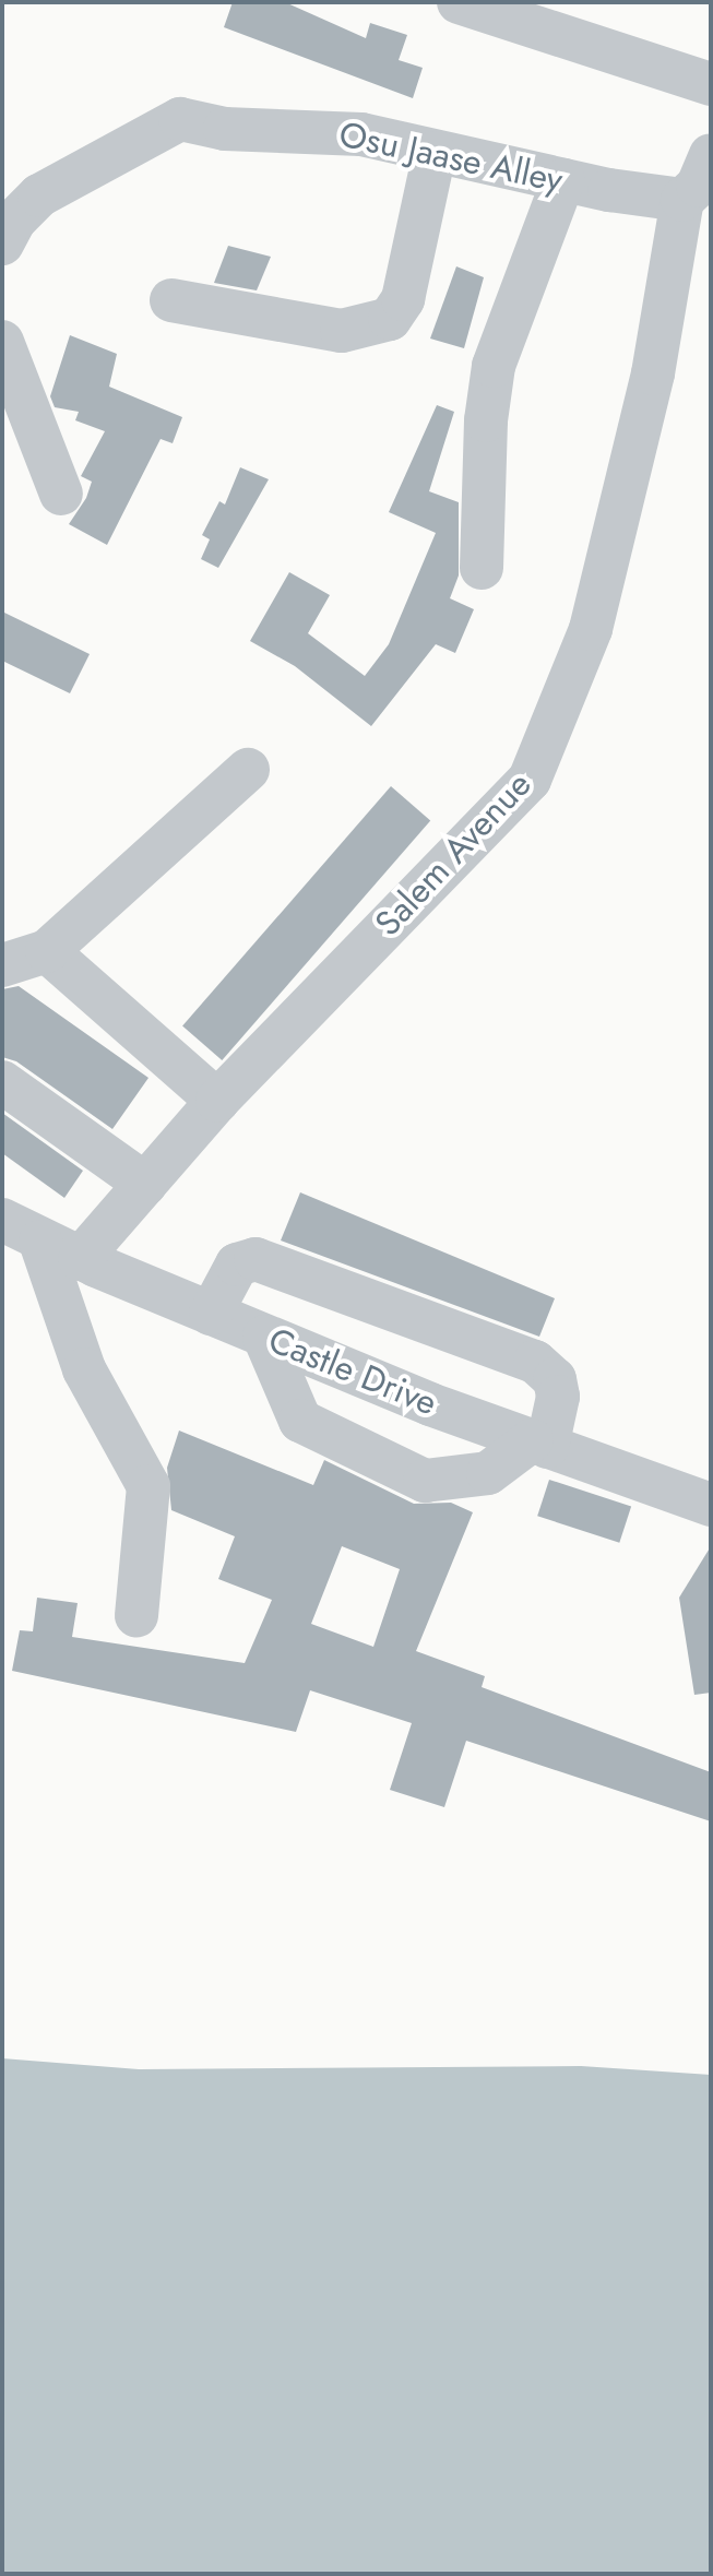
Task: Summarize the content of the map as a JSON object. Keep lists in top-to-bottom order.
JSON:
{
  "streets": {
    "street": ["Osu Jaase Alley", "Salem Avenue", "Castle Drive"]
  },
  "crossings": [
    ["Osu Jaase Alley", "Salem Avenue"],
    ["Salem Avenue", "Castle Drive"]
  ]
}
